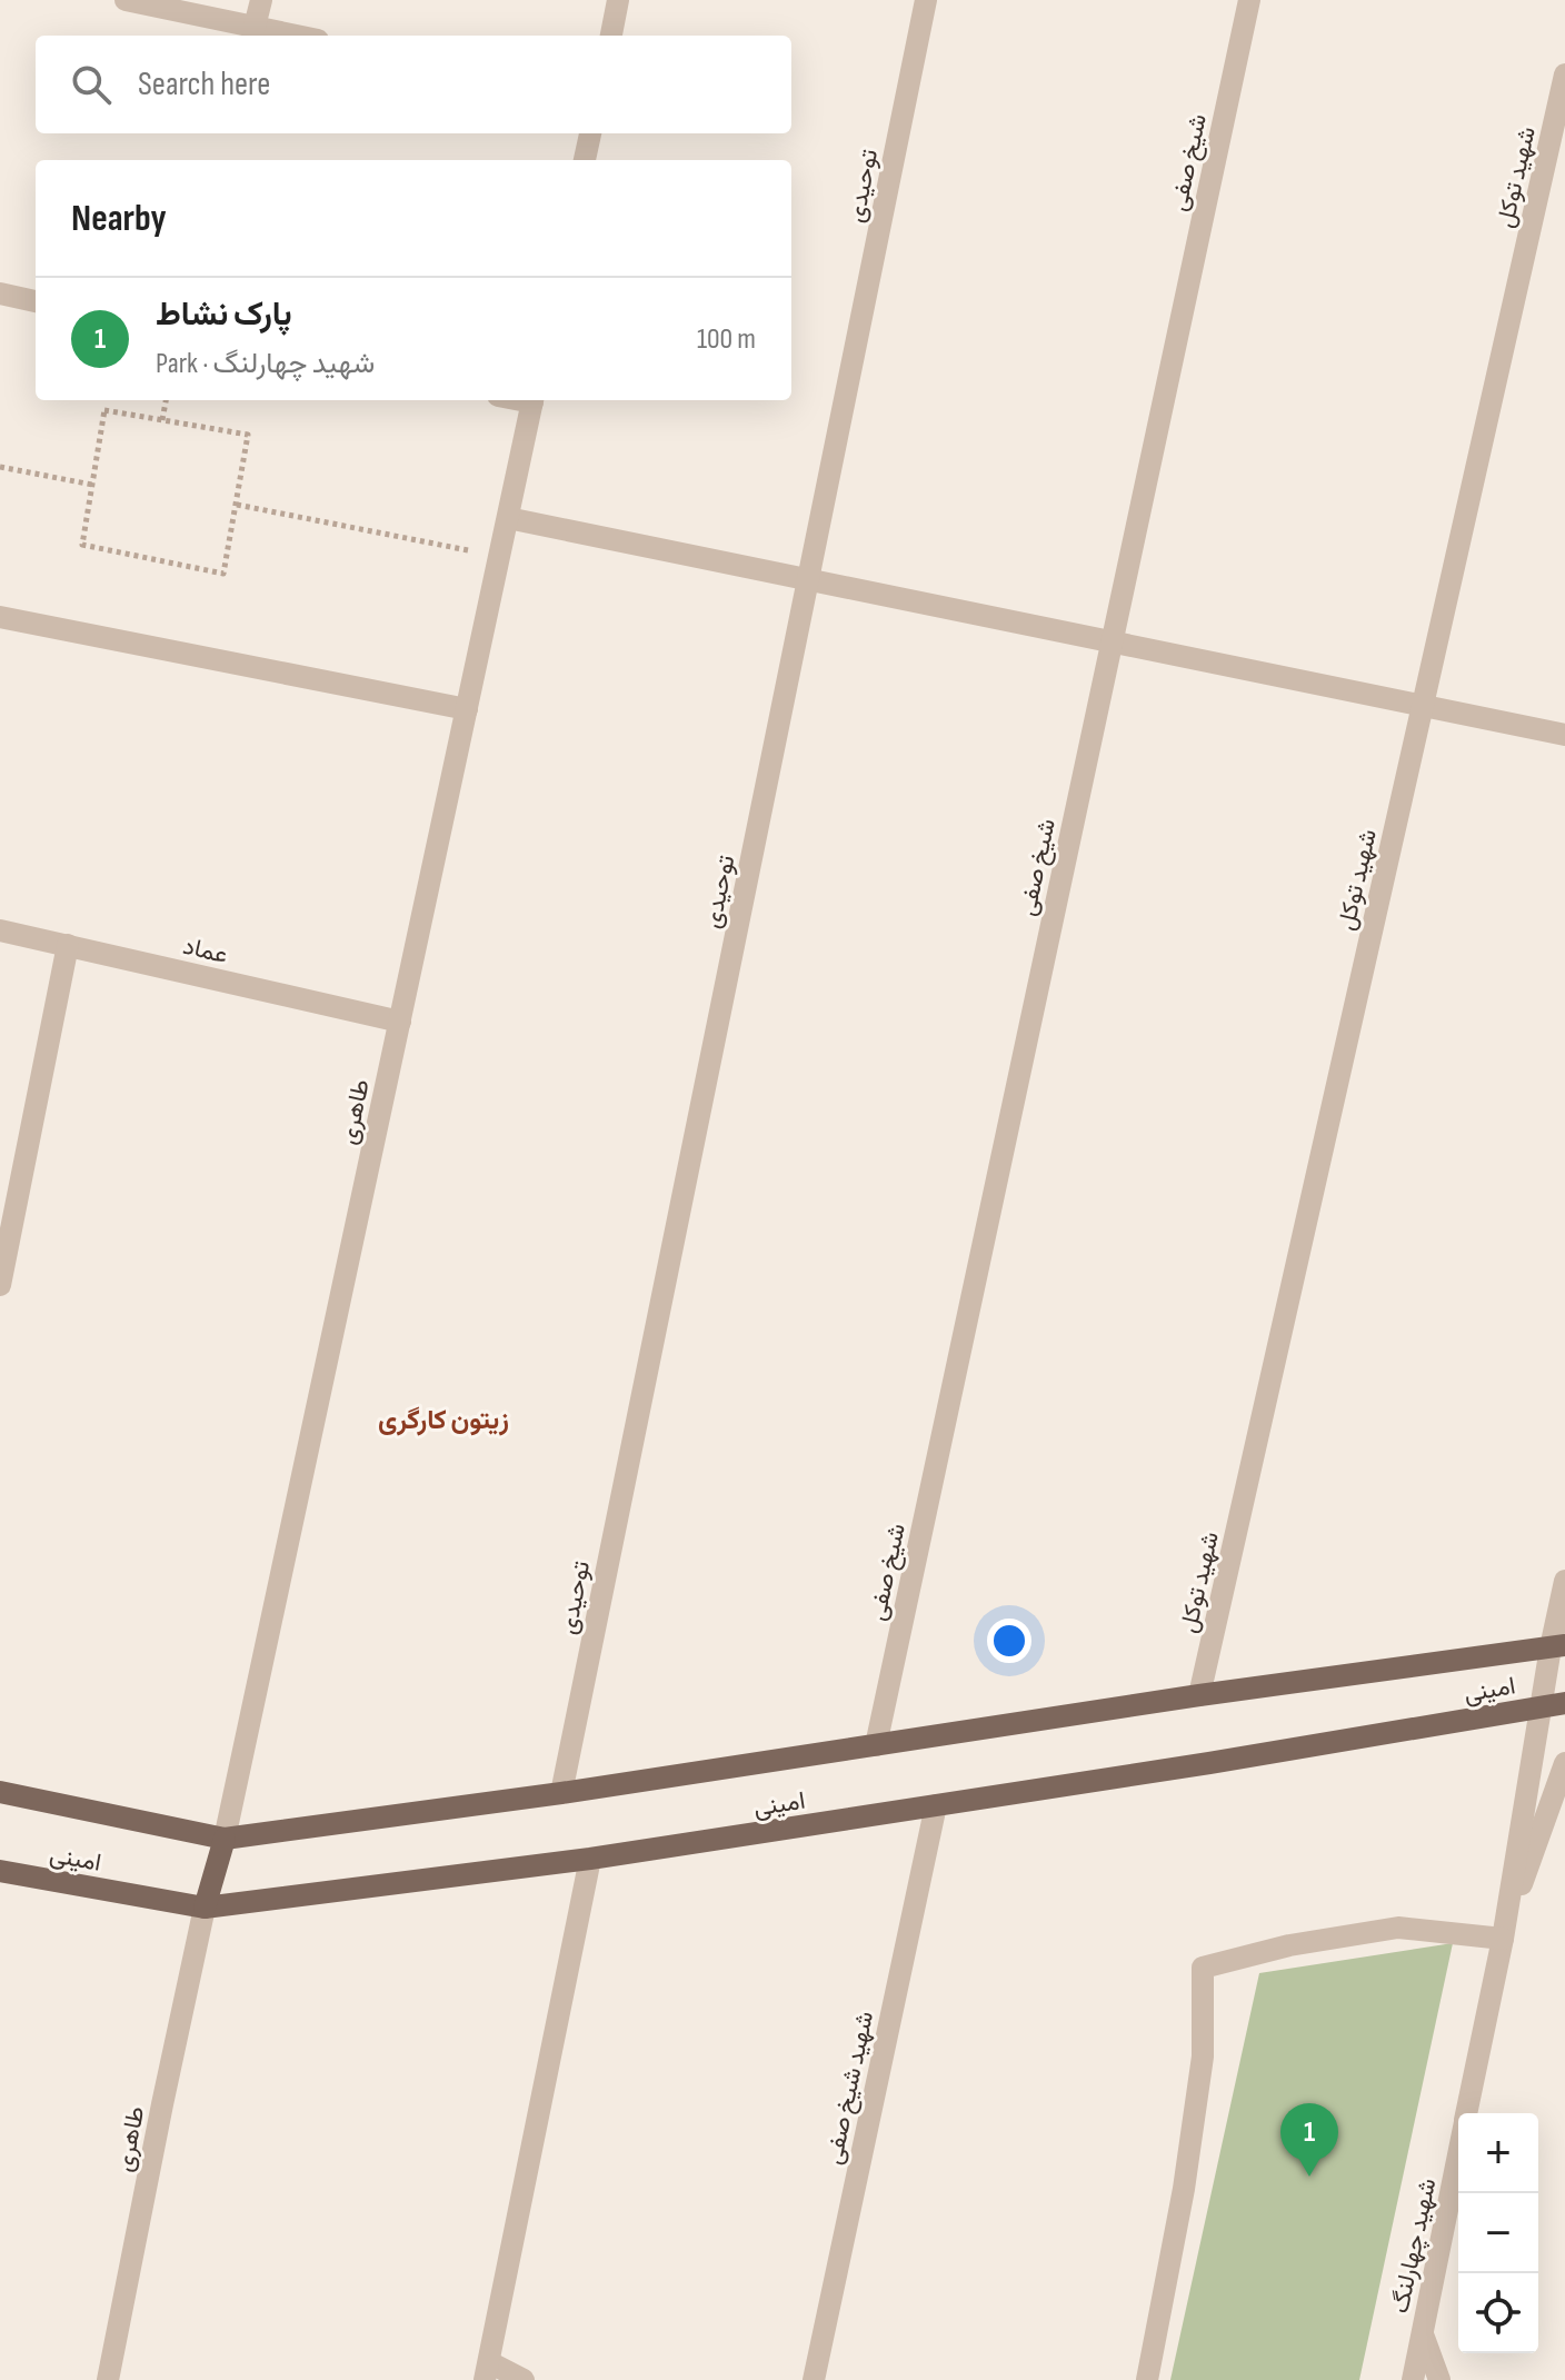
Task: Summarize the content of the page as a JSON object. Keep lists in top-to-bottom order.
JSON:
{
  "streets": {
    "main road": ["امینی"],
    "street": [
      "شیخ صفی",
      "شهید توکل",
      "توحیدی",
      "عماد",
      "طاهری",
      "شهید شیخ صفی",
      "شهید چهارلنگ"
    ]
  },
  "crossings": [
    ["شیخ صفی", "امینی"],
    ["شهید توکل", "امینی"],
    ["توحیدی", "امینی"],
    ["عماد", "طاهری"],
    ["طاهری", "امینی"],
    ["امینی", "شهید شیخ صفی"]
  ],
  "districts": ["زیتون کارگری"],
  "page": {
    "search": "Search here",
    "heading": "Nearby",
    "list": [
      {
        "mark": "1",
        "name": "پارک نشاط",
        "note": "Park · شهید چهارلنگ",
        "value": "100 m"
      }
    ],
    "pins": "1",
    "map_buttons": ["+", "−"]
  }
}
